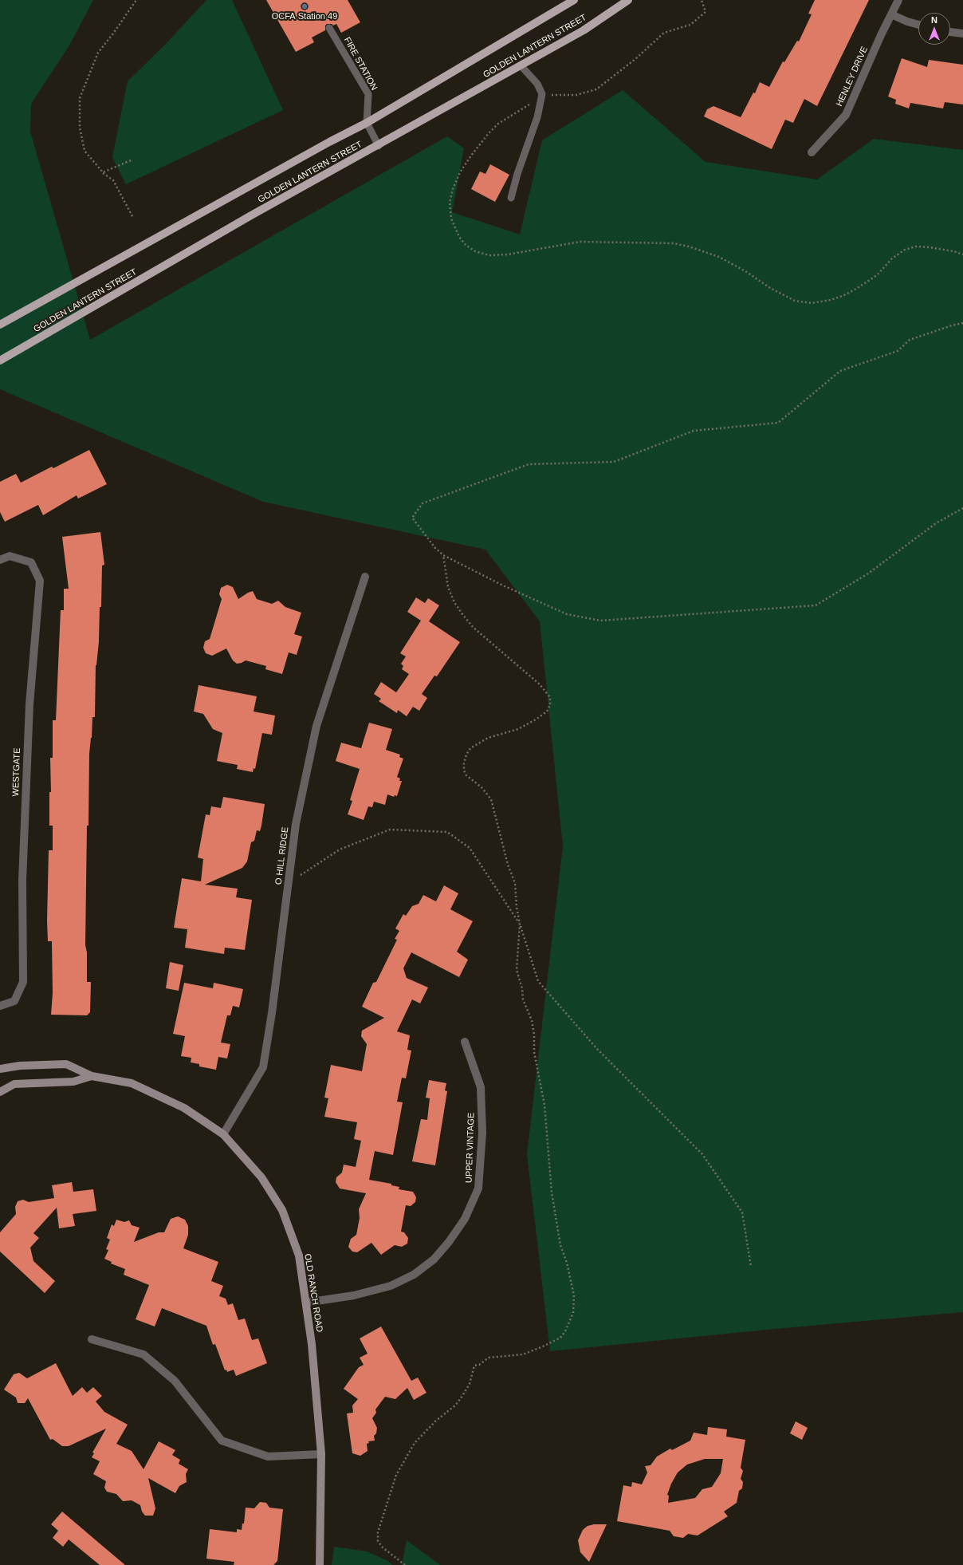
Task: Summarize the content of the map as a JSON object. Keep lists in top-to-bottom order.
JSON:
{
  "streets": {
    "main road": ["GOLDEN LANTERN STREET"],
    "street": [
      "HENLEY DRIVE",
      "WESTGATE",
      "O HILL RIDGE",
      "UPPER VINTAGE",
      "OLD RANCH ROAD"
    ],
    "lane": ["FIRE STATION"]
  },
  "crossings": [
    ["GOLDEN LANTERN STREET", "FIRE STATION"],
    ["O HILL RIDGE", "OLD RANCH ROAD"],
    ["UPPER VINTAGE", "OLD RANCH ROAD"]
  ],
  "places": ["OCFA Station 49"],
  "north": "top"
}
